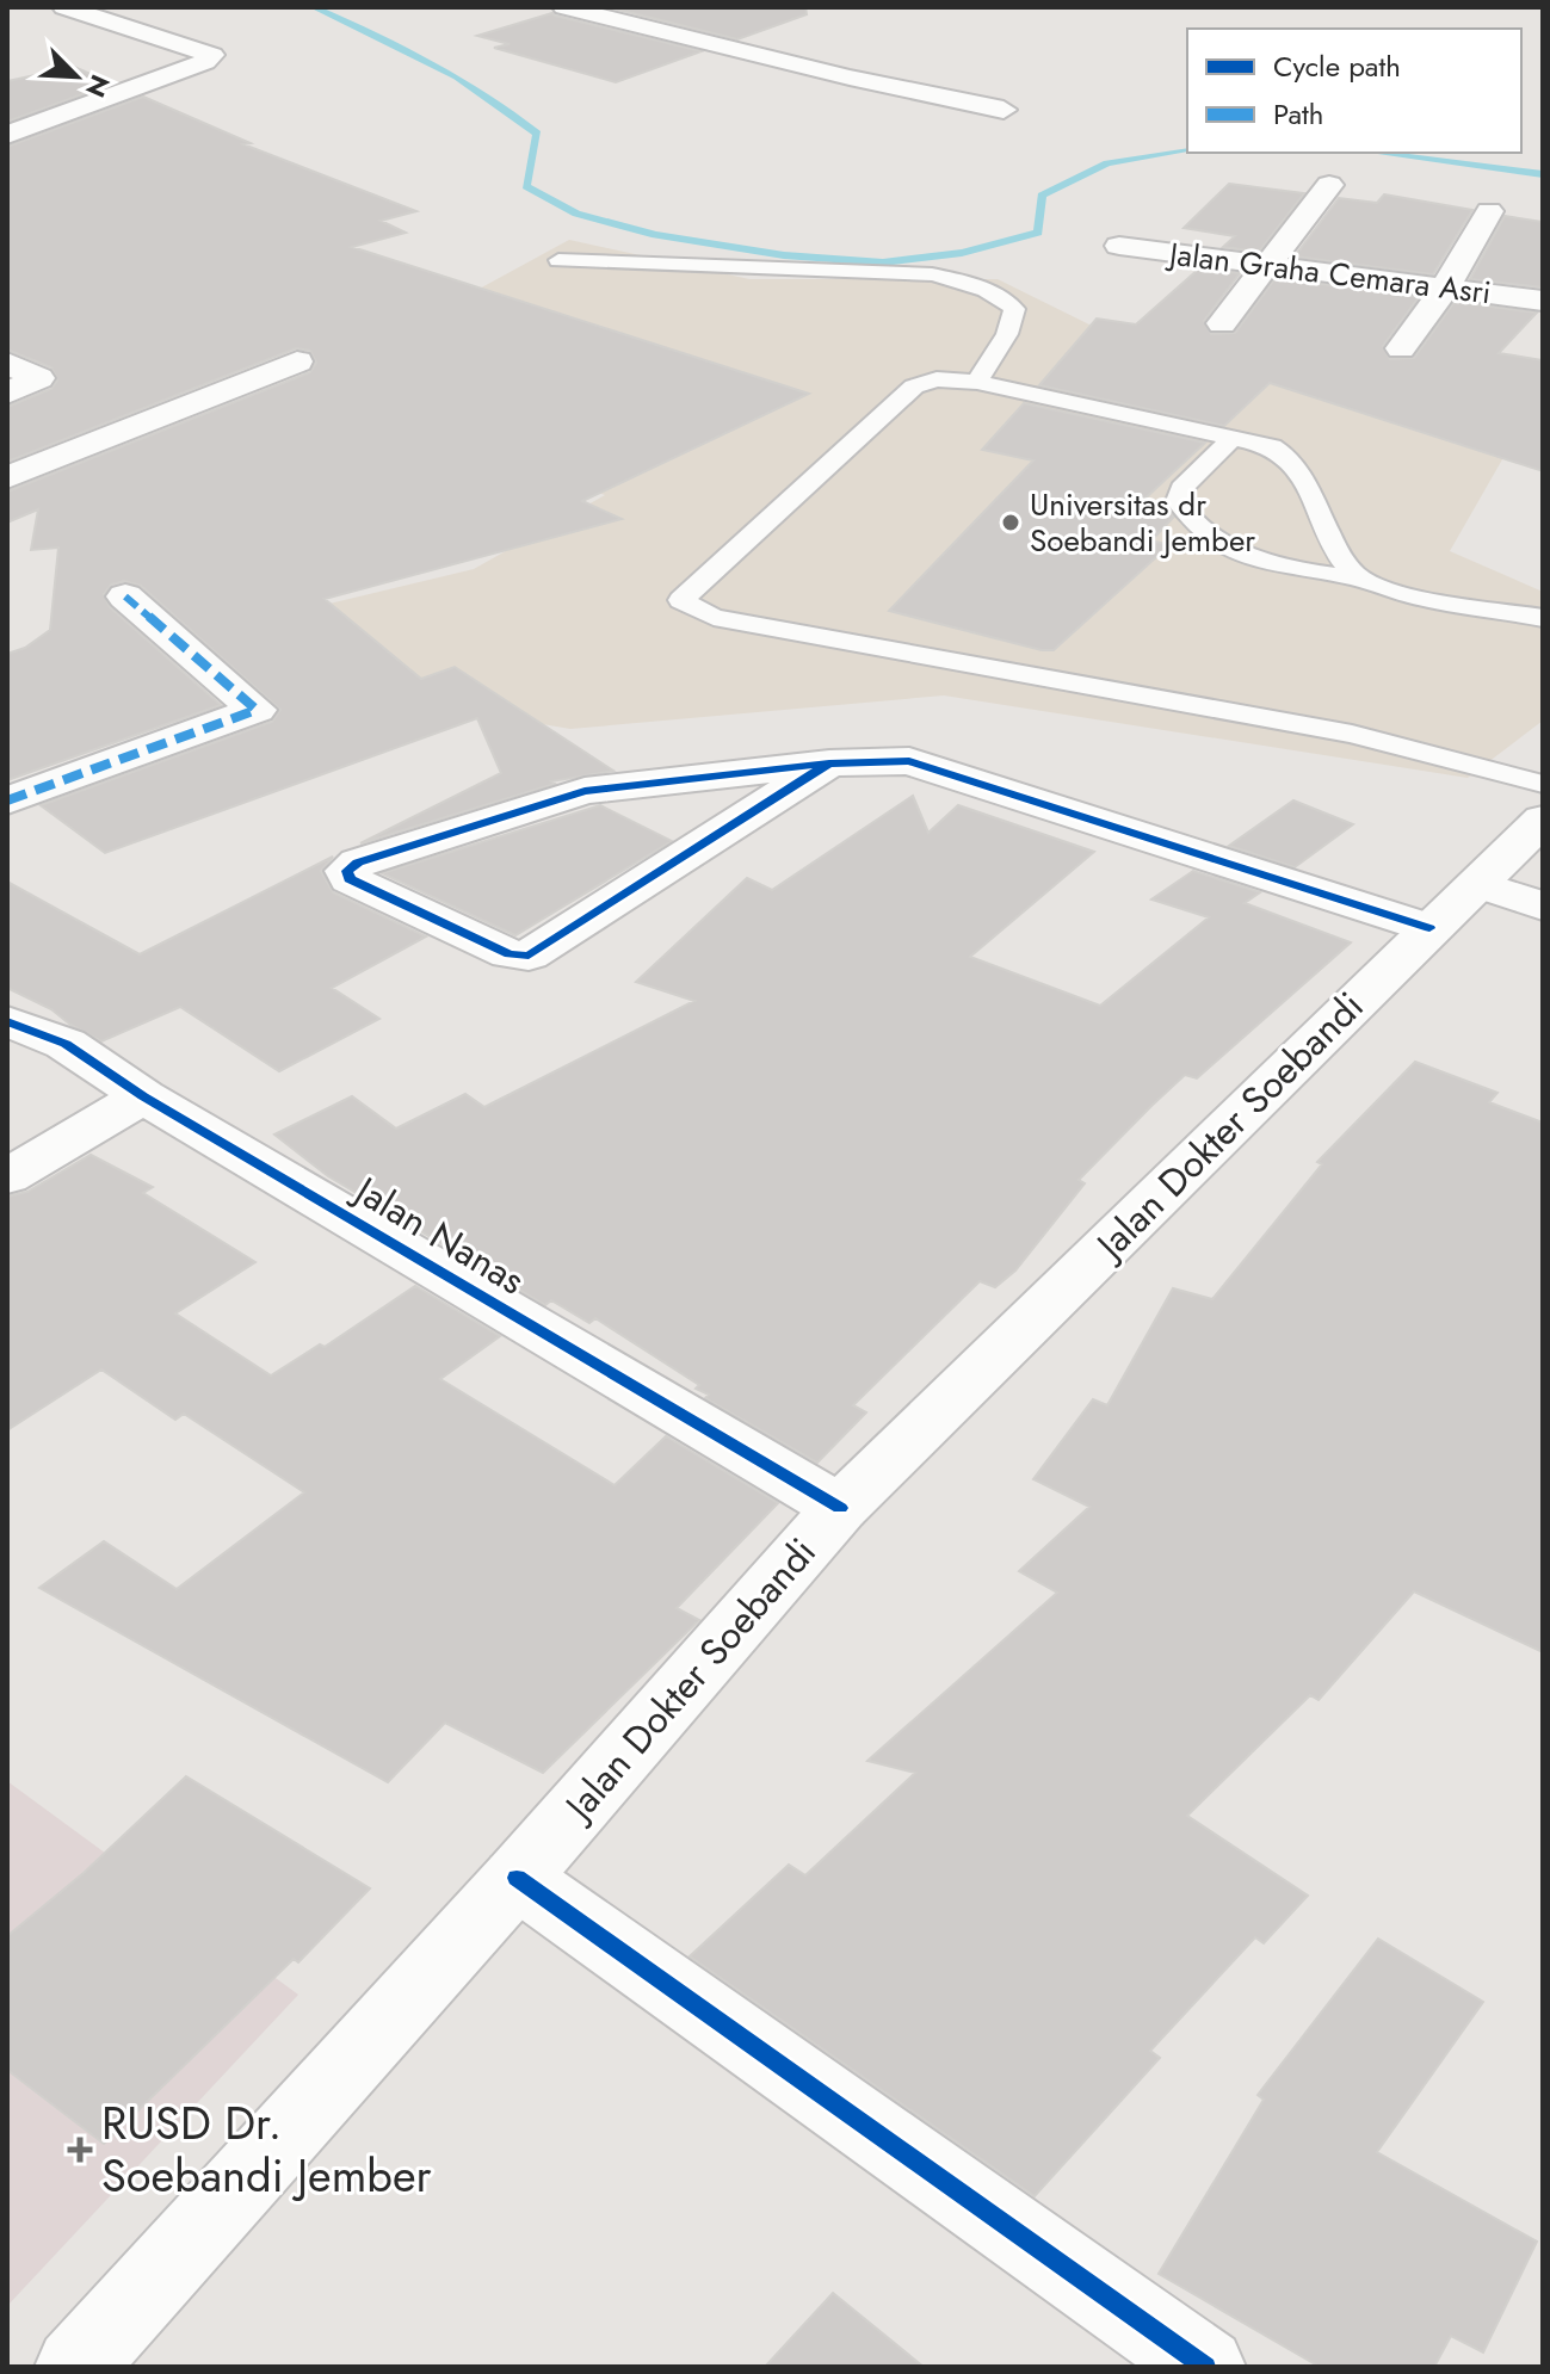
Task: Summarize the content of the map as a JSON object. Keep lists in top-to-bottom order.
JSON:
{
  "streets": {
    "street": ["Jalan Graha Cemara Asri", "Jalan Dokter Soebandi", "Jalan Nanas"]
  },
  "crossings": [
    ["Jalan Dokter Soebandi", "Jalan Nanas"]
  ],
  "places": {
    "other": ["Universitas dr Soebandi Jember"],
    "health": ["RUSD Dr. Soebandi Jember"]
  },
  "legend": ["Cycle path", "Path"],
  "north": "bottom right"
}
